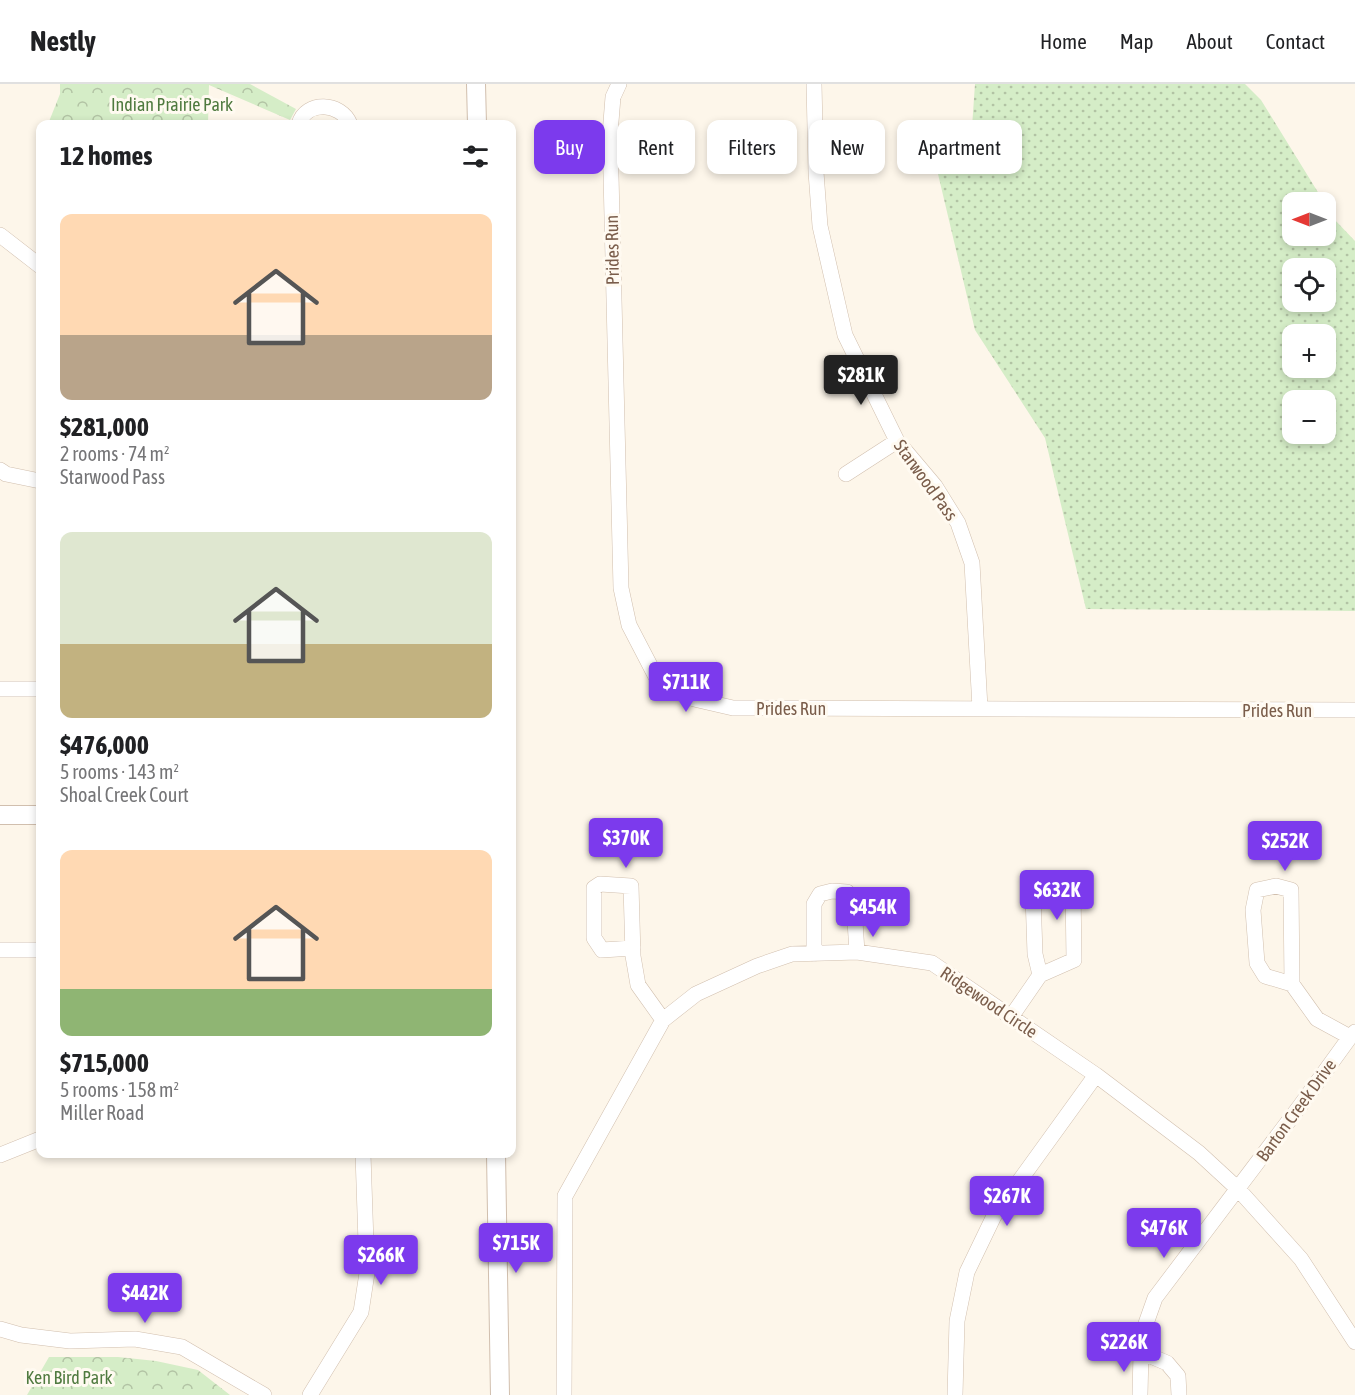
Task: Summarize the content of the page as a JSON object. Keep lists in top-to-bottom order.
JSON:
{
  "streets": {
    "street": [
      "Prides Run",
      "Starwood Pass",
      "Ridgewood Circle",
      "Barton Creek Drive"
    ]
  },
  "crossings": [
    ["Prides Run", "Starwood Pass"],
    ["Ridgewood Circle", "Barton Creek Drive"]
  ],
  "parks": ["Indian Prairie Park", "Ken Bird Park"],
  "north": "left",
  "page": {
    "header": "Nestly",
    "nav": [
      "Home",
      "Map",
      "About",
      "Contact"
    ],
    "chip": [
      "Buy",
      "Rent",
      "Filters",
      "New",
      "Apartment"
    ],
    "heading": "12 homes",
    "map_buttons": ["+", "−"],
    "list": [
      {
        "name": "$281,000",
        "note": "2 rooms · 74 m² · Starwood Pass"
      },
      {
        "name": "$476,000",
        "note": "5 rooms · 143 m² · Shoal Creek Court"
      },
      {
        "name": "$715,000",
        "note": "5 rooms · 158 m² · Miller Road"
      }
    ],
    "price": [
      "$281K",
      "$711K",
      "$370K",
      "$252K",
      "$632K",
      "$454K",
      "$267K",
      "$476K",
      "$715K",
      "$266K",
      "$442K",
      "$226K"
    ]
  }
}
